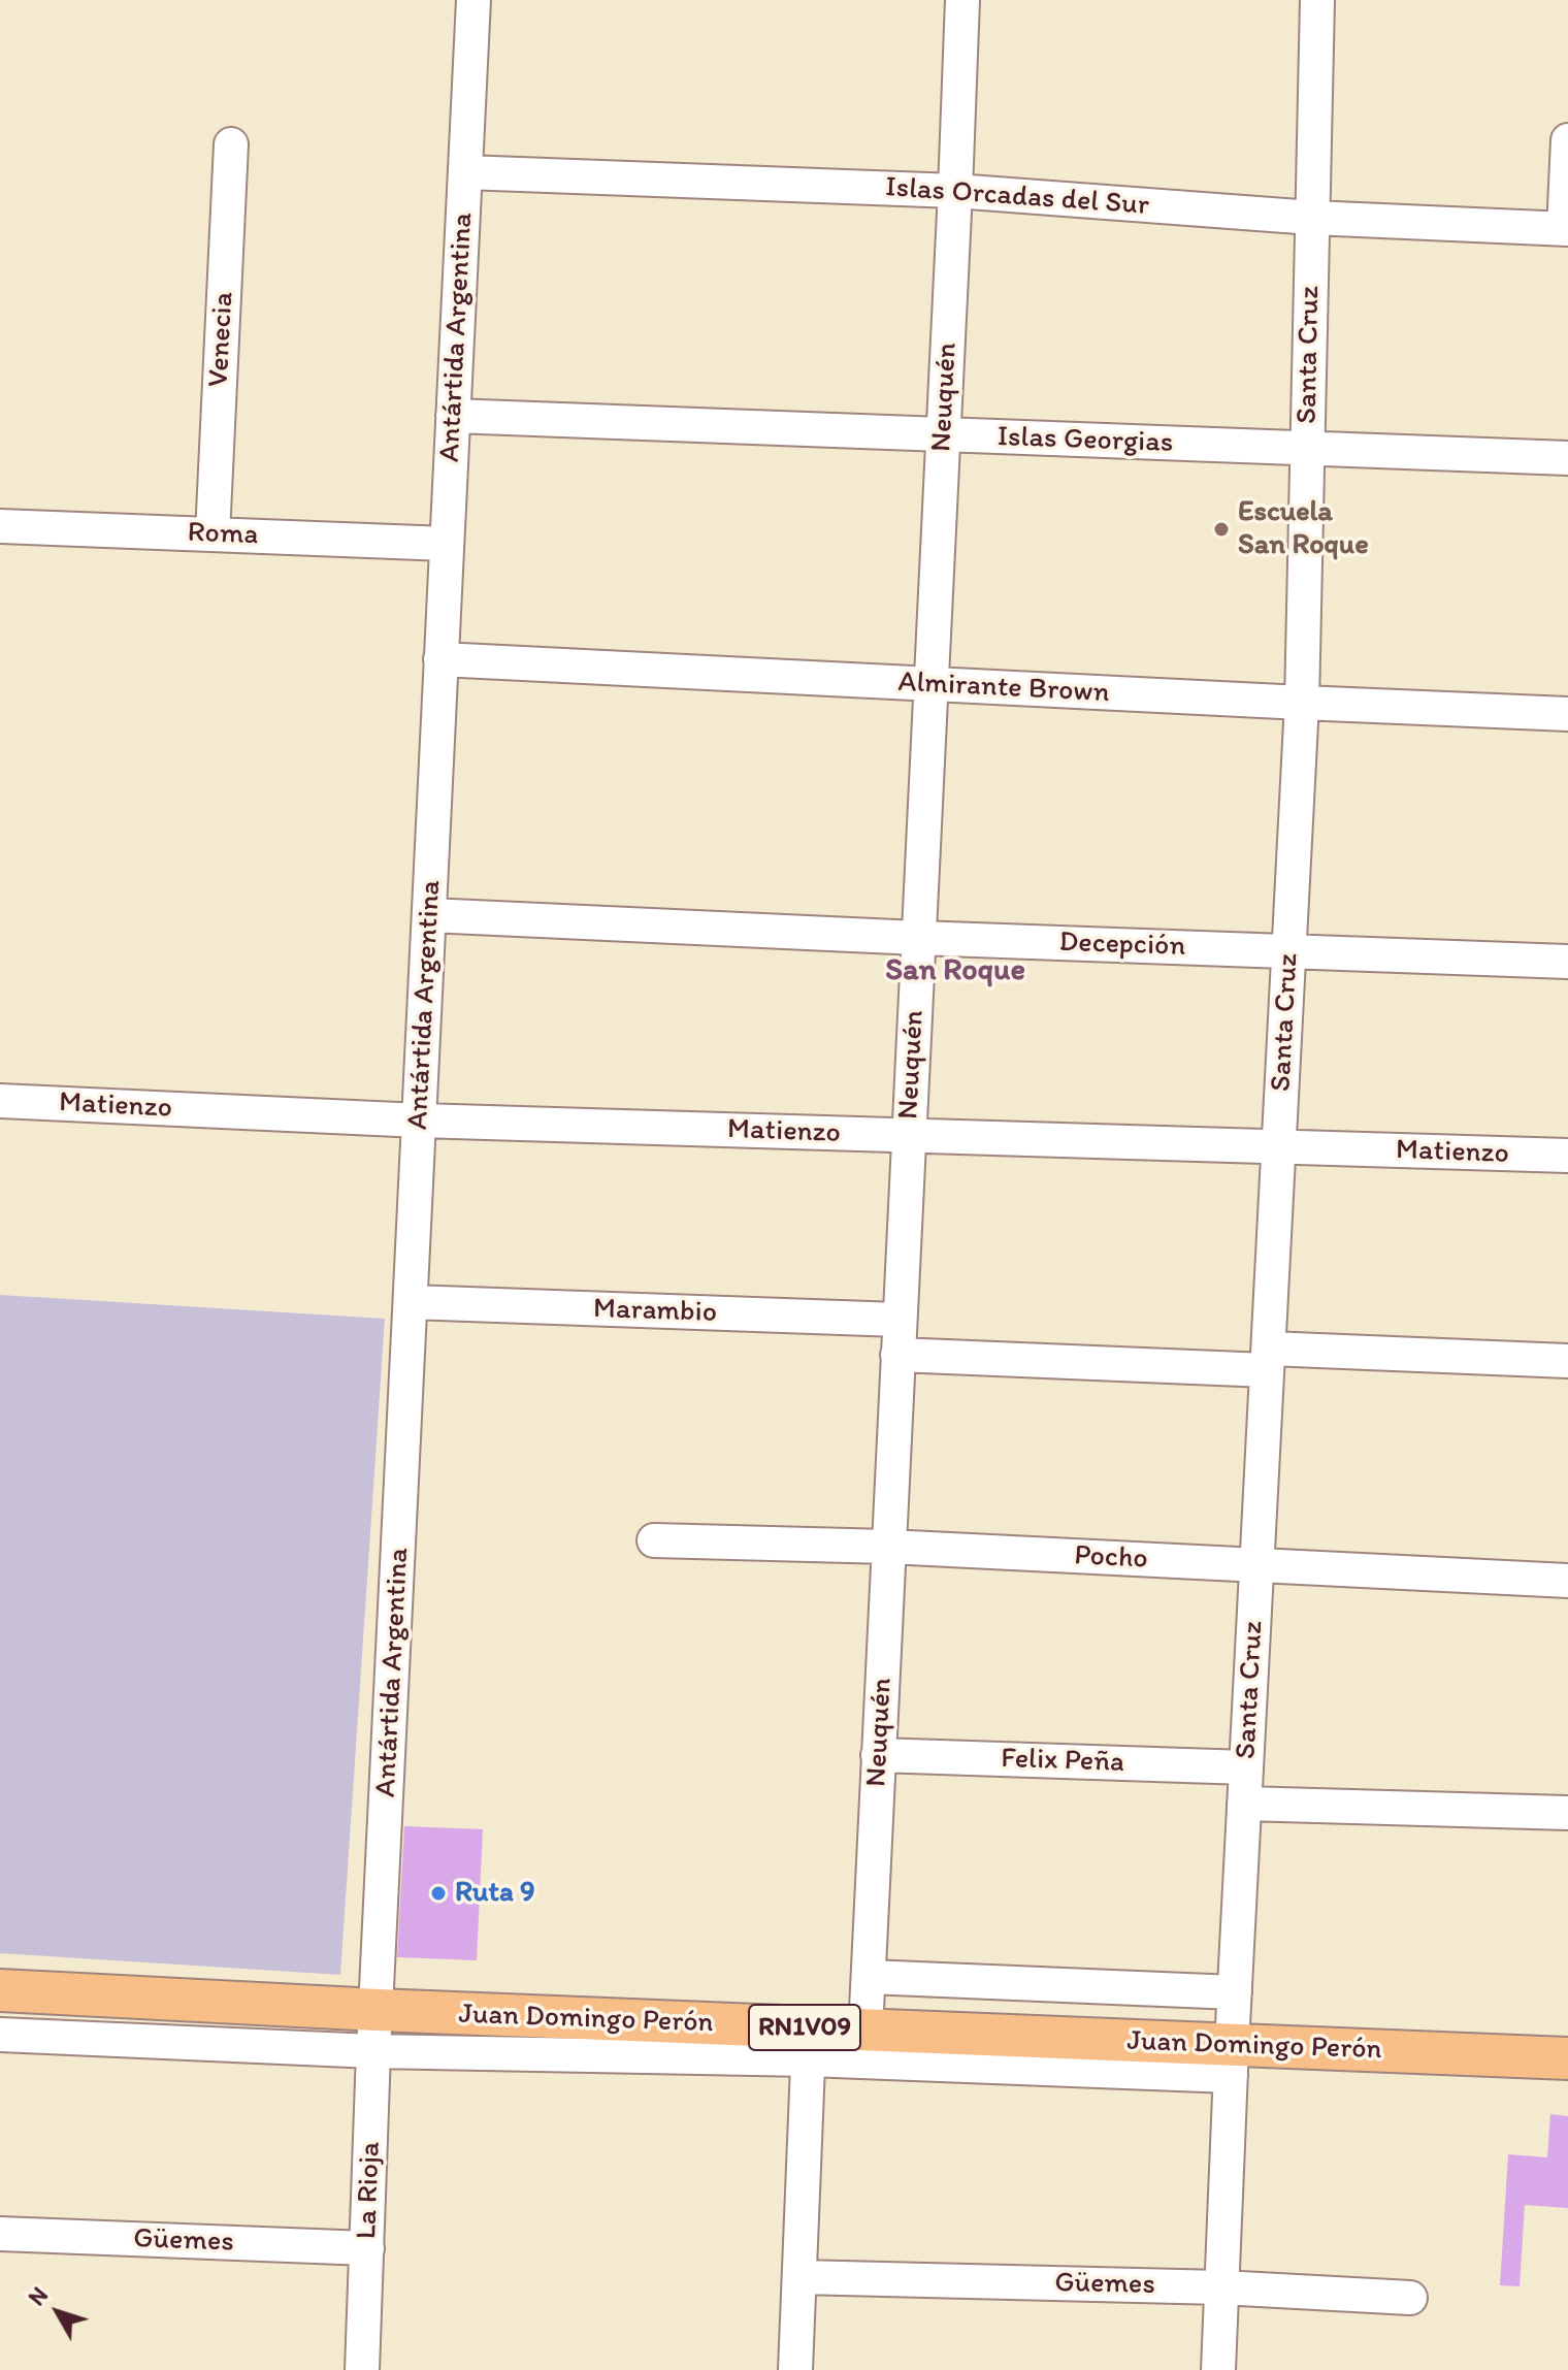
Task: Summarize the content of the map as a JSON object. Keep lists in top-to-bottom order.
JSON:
{
  "streets": {
    "main road": ["Juan Domingo Perón", "RN1V09"],
    "street": [
      "Islas Orcadas del Sur",
      "Antártida Argentina",
      "Venecia",
      "Santa Cruz",
      "Neuquén",
      "Islas Georgias",
      "Roma",
      "Almirante Brown",
      "Decepción",
      "Matienzo",
      "Marambio",
      "Pocho",
      "Felix Peña",
      "La Rioja",
      "Güemes"
    ]
  },
  "crossings": [
    ["Islas Orcadas del Sur", "Antártida Argentina"],
    ["Islas Orcadas del Sur", "Santa Cruz"],
    ["Islas Orcadas del Sur", "Neuquén"],
    ["Antártida Argentina", "Islas Georgias"],
    ["Antártida Argentina", "Roma"],
    ["Antártida Argentina", "Almirante Brown"],
    ["Antártida Argentina", "Decepción"],
    ["Antártida Argentina", "Matienzo"],
    ["Antártida Argentina", "Marambio"],
    ["Antártida Argentina", "Juan Domingo Perón"],
    ["Antártida Argentina", "La Rioja"],
    ["Venecia", "Roma"],
    ["Santa Cruz", "Islas Georgias"],
    ["Santa Cruz", "Almirante Brown"],
    ["Santa Cruz", "Decepción"],
    ["Santa Cruz", "Matienzo"],
    ["Santa Cruz", "Pocho"],
    ["Santa Cruz", "Felix Peña"],
    ["Santa Cruz", "Juan Domingo Perón"],
    ["Santa Cruz", "Güemes"],
    ["Neuquén", "Islas Georgias"],
    ["Neuquén", "Almirante Brown"],
    ["Neuquén", "Decepción"],
    ["Neuquén", "Matienzo"],
    ["Neuquén", "Marambio"],
    ["Neuquén", "Pocho"],
    ["Neuquén", "Felix Peña"],
    ["Neuquén", "Juan Domingo Perón"],
    ["Juan Domingo Perón", "La Rioja"],
    ["La Rioja", "Güemes"]
  ],
  "districts": ["San Roque"],
  "places": ["Escuela San Roque", "Ruta 9"],
  "north": "top left"
}
